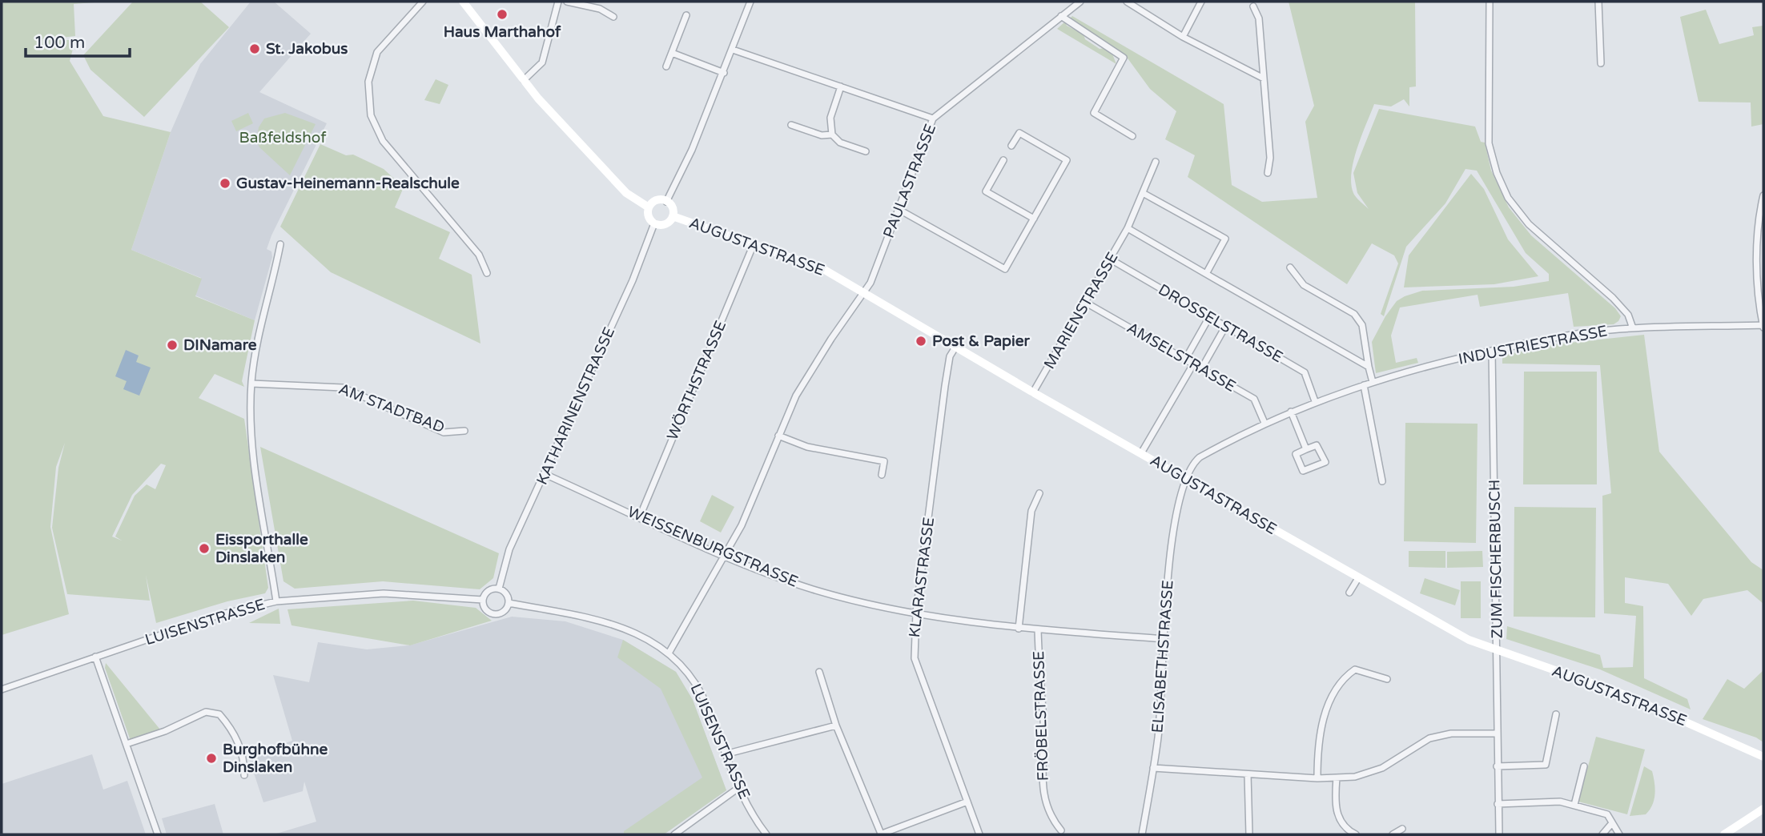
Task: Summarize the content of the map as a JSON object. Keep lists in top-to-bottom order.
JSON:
{
  "streets": {
    "main road": ["AUGUSTASTRASSE"],
    "street": [
      "PAULASTRASSE",
      "MARIENSTRASSE",
      "DROSSELSTRASSE",
      "INDUSTRIESTRASSE",
      "AMSELSTRASSE",
      "WÖRTHSTRASSE",
      "KATHARINENSTRASSE",
      "AM STADTBAD",
      "WEISSENBURGSTRASSE",
      "ZUM FISCHERBUSCH",
      "KLARASTRASSE",
      "LUISENSTRASSE",
      "ELISABETHSTRASSE",
      "FRÖBELSTRASSE"
    ]
  },
  "crossings": [
    ["PAULASTRASSE", "AUGUSTASTRASSE"],
    ["PAULASTRASSE", "WEISSENBURGSTRASSE"],
    ["PAULASTRASSE", "LUISENSTRASSE"],
    ["AUGUSTASTRASSE", "MARIENSTRASSE"],
    ["AUGUSTASTRASSE", "INDUSTRIESTRASSE"],
    ["AUGUSTASTRASSE", "WÖRTHSTRASSE"],
    ["AUGUSTASTRASSE", "KATHARINENSTRASSE"],
    ["AUGUSTASTRASSE", "ZUM FISCHERBUSCH"],
    ["AUGUSTASTRASSE", "KLARASTRASSE"],
    ["AUGUSTASTRASSE", "ELISABETHSTRASSE"],
    ["MARIENSTRASSE", "DROSSELSTRASSE"],
    ["MARIENSTRASSE", "AMSELSTRASSE"],
    ["DROSSELSTRASSE", "INDUSTRIESTRASSE"],
    ["INDUSTRIESTRASSE", "AMSELSTRASSE"],
    ["INDUSTRIESTRASSE", "ZUM FISCHERBUSCH"],
    ["INDUSTRIESTRASSE", "ELISABETHSTRASSE"],
    ["WÖRTHSTRASSE", "WEISSENBURGSTRASSE"],
    ["KATHARINENSTRASSE", "WEISSENBURGSTRASSE"],
    ["KATHARINENSTRASSE", "LUISENSTRASSE"],
    ["WEISSENBURGSTRASSE", "KLARASTRASSE"],
    ["WEISSENBURGSTRASSE", "ELISABETHSTRASSE"],
    ["WEISSENBURGSTRASSE", "FRÖBELSTRASSE"]
  ],
  "parks": ["Baßfeldshof"],
  "places": [
    "Haus Marthahof",
    "St. Jakobus",
    "Gustav-Heinemann-Realschule",
    "Post & Papier",
    "DINamare",
    "Eissporthalle Dinslaken",
    "Burghofbühne Dinslaken"
  ],
  "scale_bar": "100 m"
}
